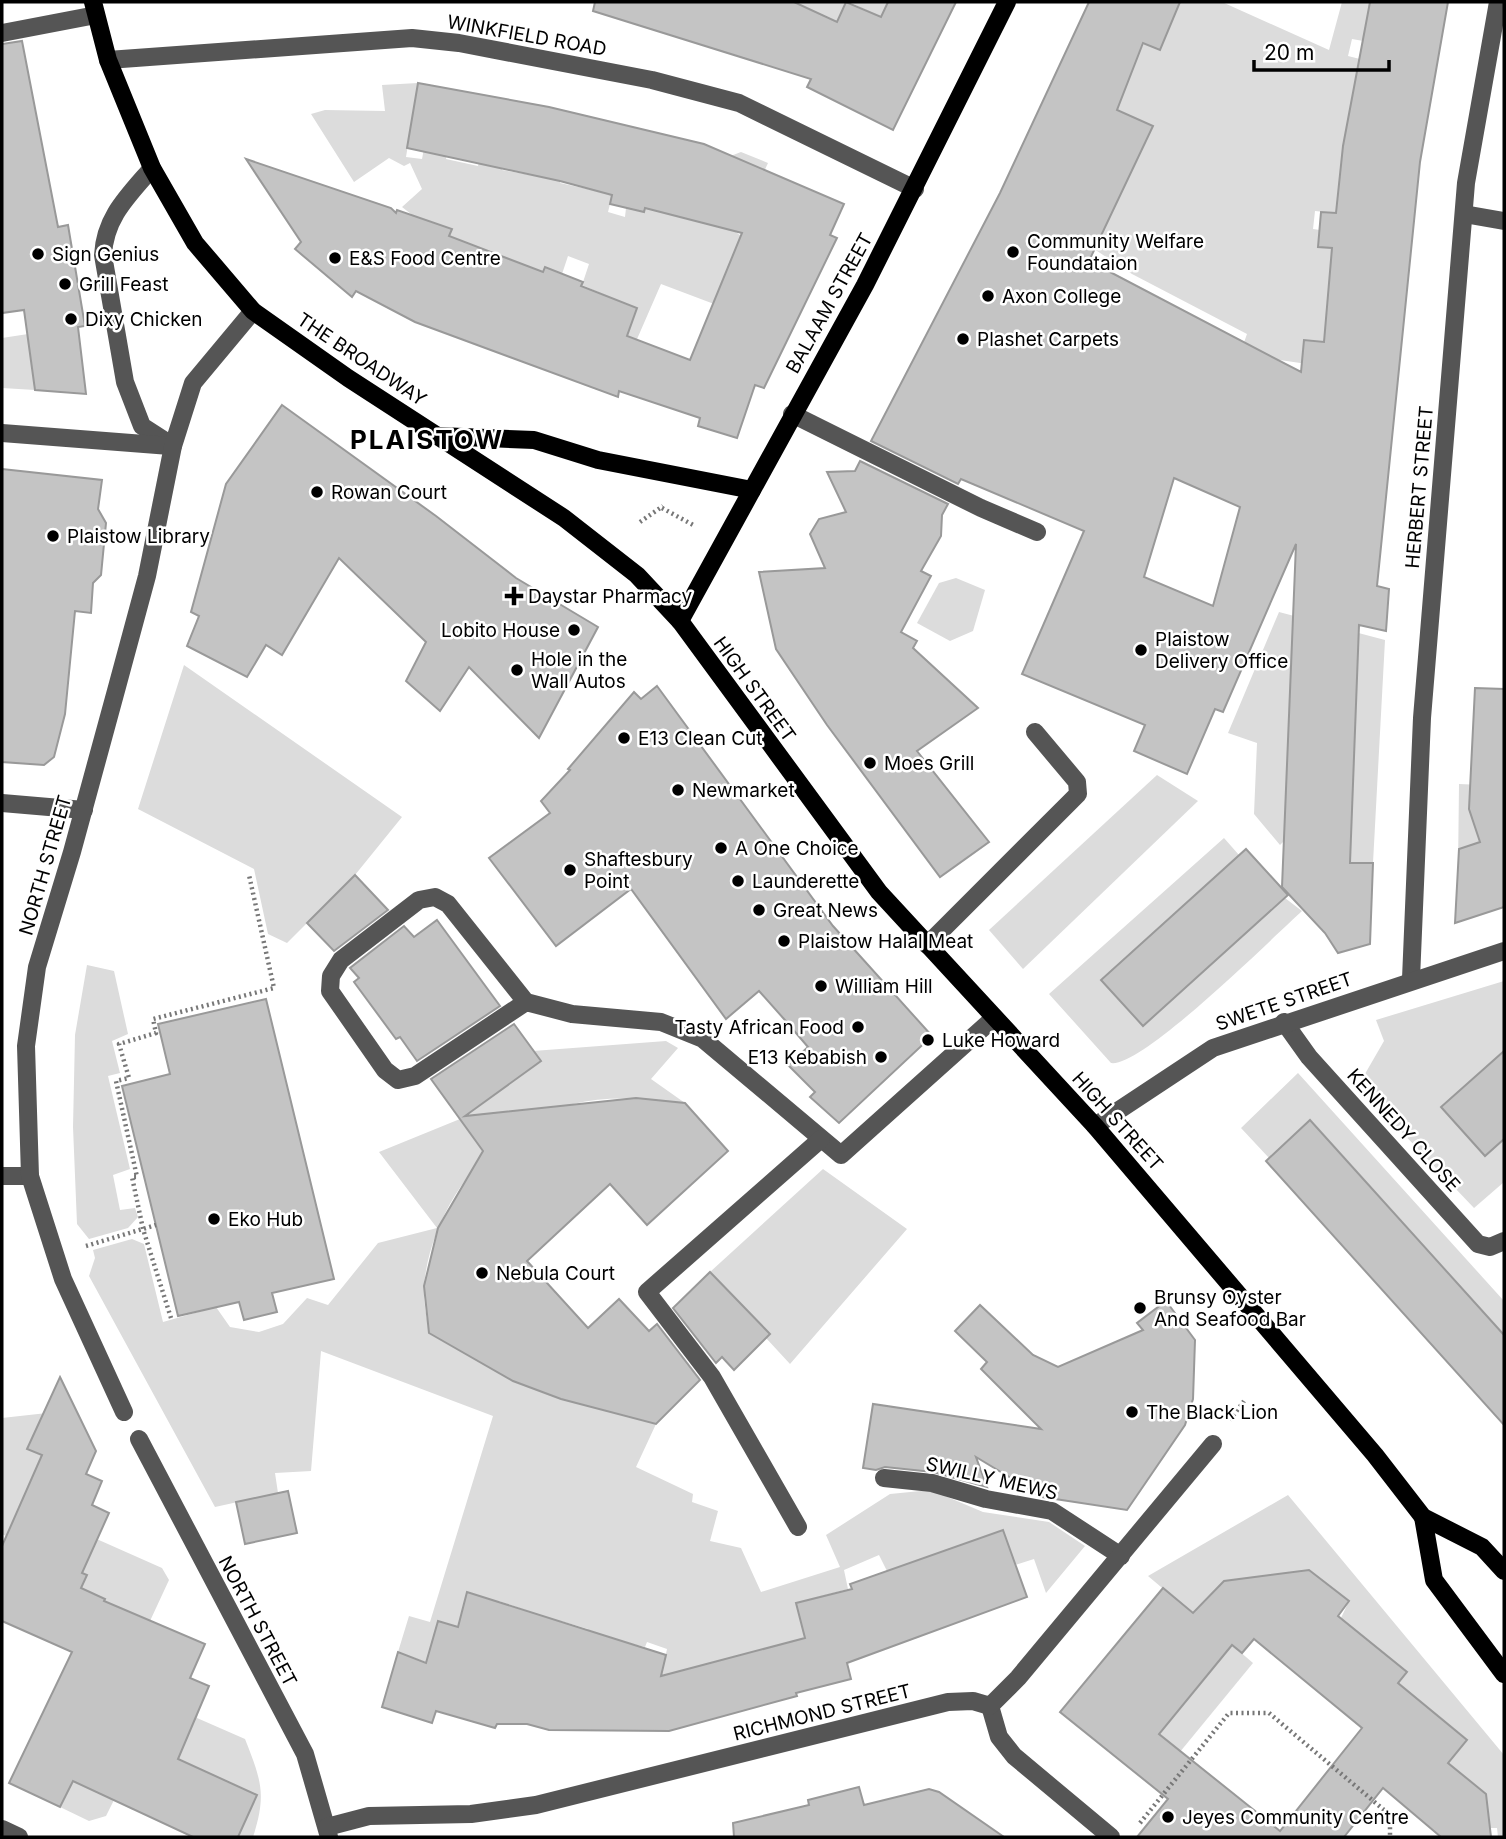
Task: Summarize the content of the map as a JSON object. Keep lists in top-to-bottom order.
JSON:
{
  "streets": {
    "main road": ["BALAAM STREET", "THE BROADWAY", "HIGH STREET"],
    "street": [
      "WINKFIELD ROAD",
      "HERBERT STREET",
      "NORTH STREET",
      "SWETE STREET",
      "KENNEDY CLOSE",
      "SWILLY MEWS",
      "RICHMOND STREET"
    ]
  },
  "crossings": [
    ["WINKFIELD ROAD", "BALAAM STREET"],
    ["BALAAM STREET", "THE BROADWAY"],
    ["BALAAM STREET", "HIGH STREET"],
    ["THE BROADWAY", "HIGH STREET"],
    ["THE BROADWAY", "NORTH STREET"],
    ["HERBERT STREET", "SWETE STREET"],
    ["HIGH STREET", "SWETE STREET"],
    ["NORTH STREET", "RICHMOND STREET"],
    ["SWETE STREET", "KENNEDY CLOSE"]
  ],
  "districts": ["PLAISTOW"],
  "places": {
    "other": [
      "Community Welfare Foundataion",
      "Sign Genius",
      "E&S Food Centre",
      "Grill Feast",
      "Axon College",
      "Dixy Chicken",
      "Plashet Carpets",
      "Rowan Court",
      "Plaistow Library",
      "Lobito House",
      "Plaistow Delivery Office",
      "Hole in the Wall Autos",
      "E13 Clean Cut",
      "Moes Grill",
      "Newmarket",
      "A One Choice",
      "Shaftesbury Point",
      "Launderette",
      "Great News",
      "Plaistow Halal Meat",
      "William Hill",
      "Tasty African Food",
      "Luke Howard",
      "E13 Kebabish",
      "Eko Hub",
      "Nebula Court",
      "Brunsy Oyster And Seafood Bar",
      "The Black Lion",
      "Jeyes Community Centre"
    ],
    "health": ["Daystar Pharmacy"]
  },
  "scale_bar": "20 m"
}
